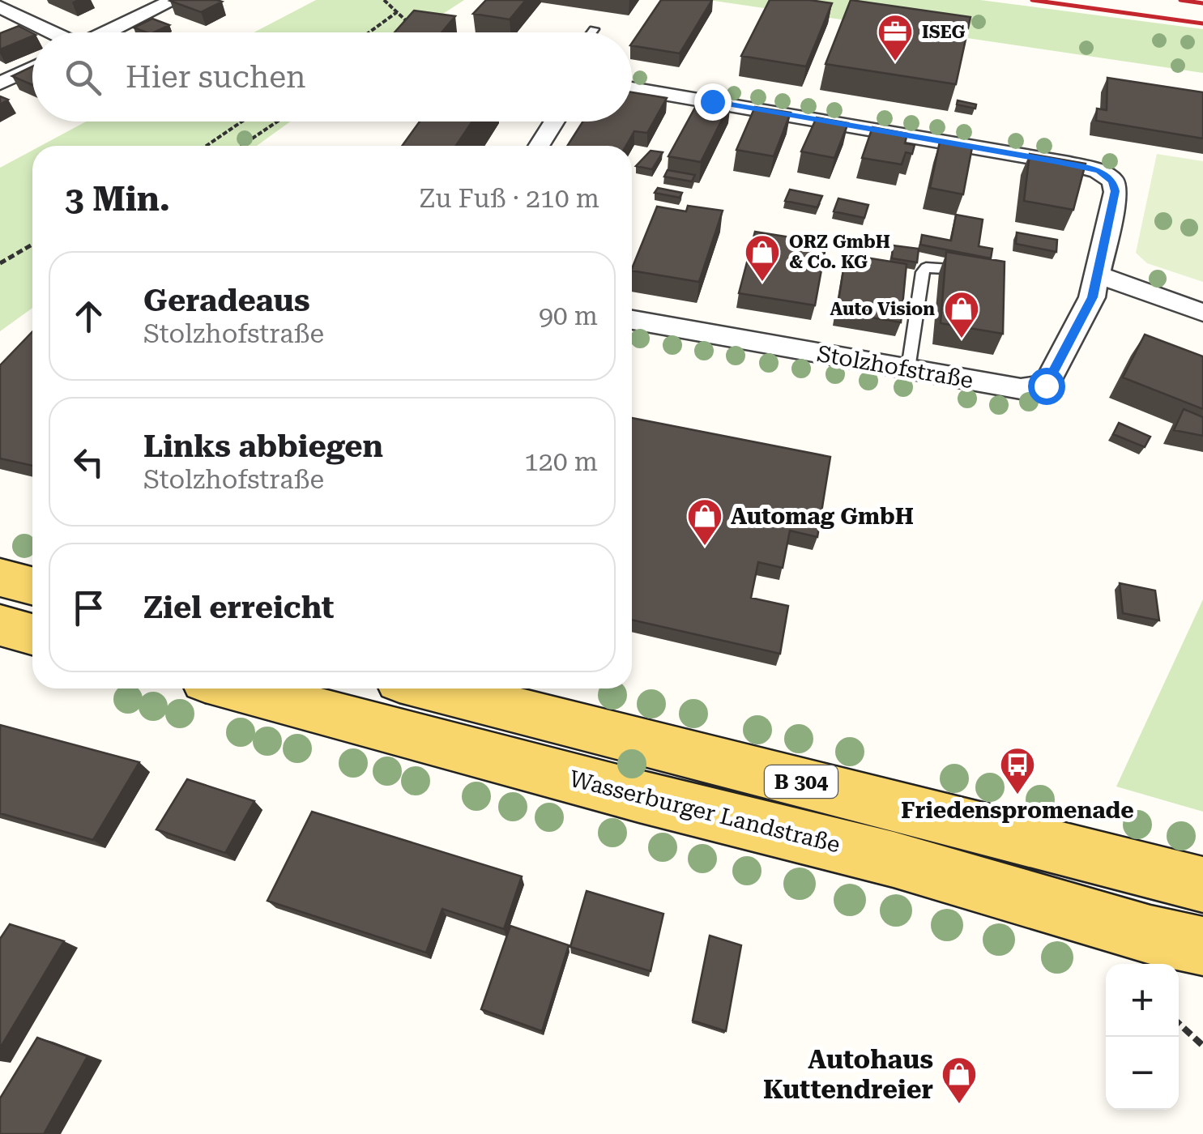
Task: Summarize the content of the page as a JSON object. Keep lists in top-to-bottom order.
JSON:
{
  "streets": {
    "main road": ["B 304", "Wasserburger Landstraße"],
    "street": ["Stolzhofstraße"]
  },
  "places": {
    "office": ["ISEG"],
    "shop": [
      "ORZ GmbH & Co. KG",
      "Auto Vision",
      "Automag GmbH",
      "Autohaus Kuttendreier"
    ],
    "bus stop": ["Friedenspromenade"]
  },
  "page": {
    "search": "Hier suchen",
    "heading": ["3 Min.", "Zu Fuß · 210 m"],
    "list": [
      ["Geradeaus", "Stolzhofstraße", "90 m"],
      ["Links abbiegen", "Stolzhofstraße", "120 m"],
      "Ziel erreicht"
    ],
    "map_buttons": ["+", "−"]
  }
}
